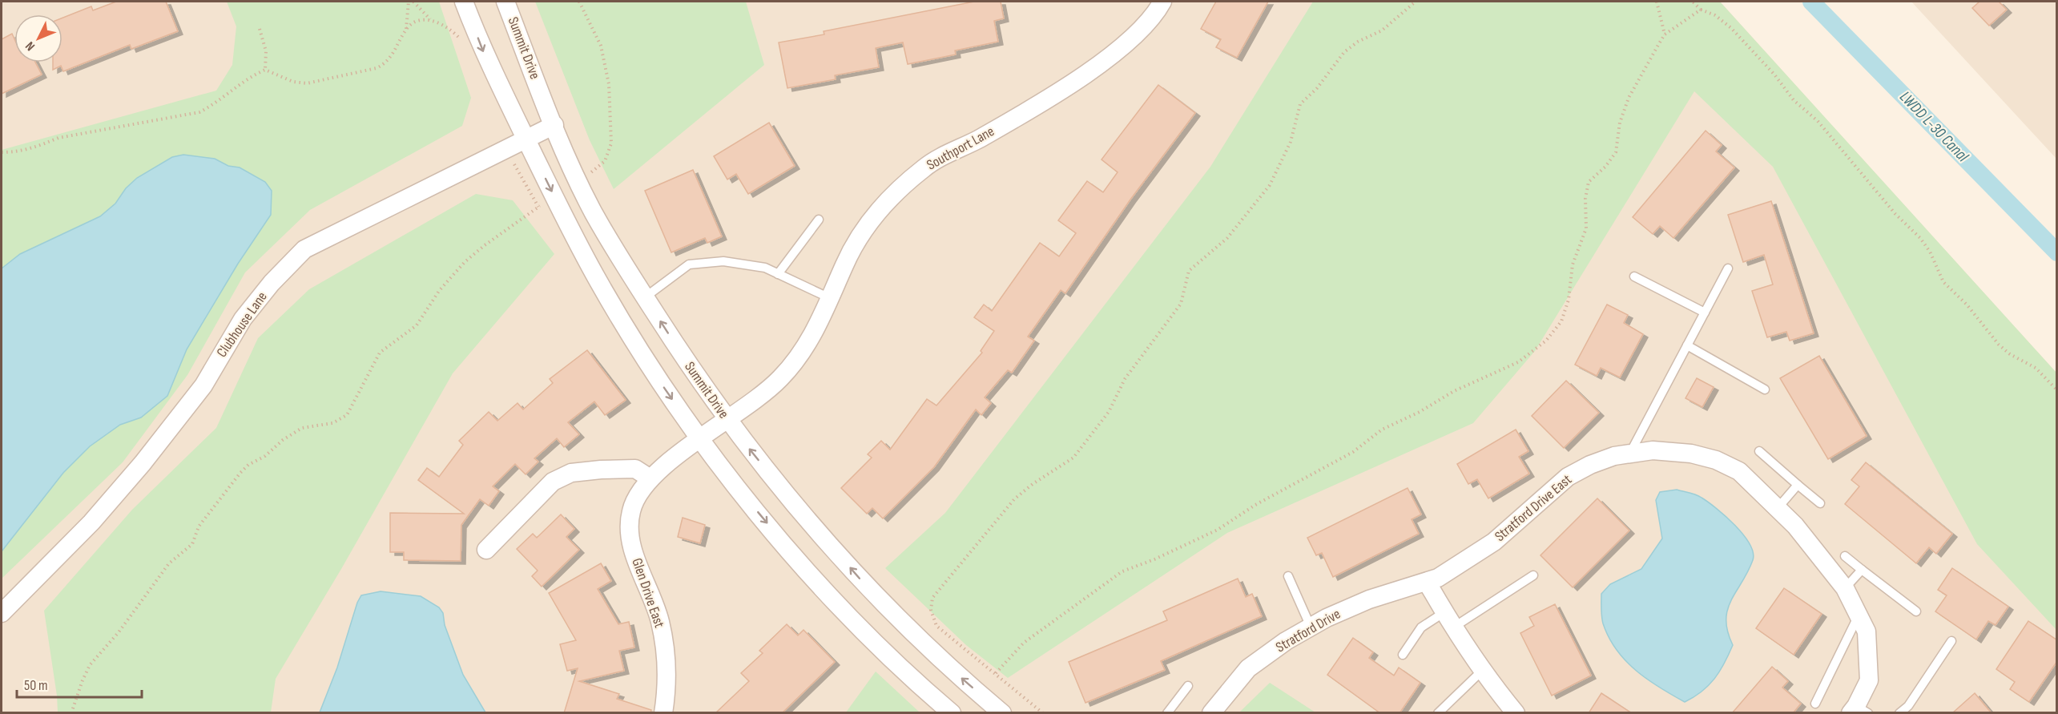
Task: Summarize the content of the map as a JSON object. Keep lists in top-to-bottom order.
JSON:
{
  "streets": {
    "street": [
      "Summit Drive",
      "Southport Lane",
      "Clubhouse Lane",
      "Stratford Drive East",
      "Glen Drive East",
      "Stratford Drive"
    ]
  },
  "crossings": [
    ["Summit Drive", "Southport Lane"],
    ["Summit Drive", "Clubhouse Lane"],
    ["Summit Drive", "Glen Drive East"],
    ["Southport Lane", "Glen Drive East"],
    ["Stratford Drive East", "Stratford Drive"]
  ],
  "water": ["LWDD L-30 Canal"],
  "scale_bar": "50 m",
  "north": "bottom left"
}
